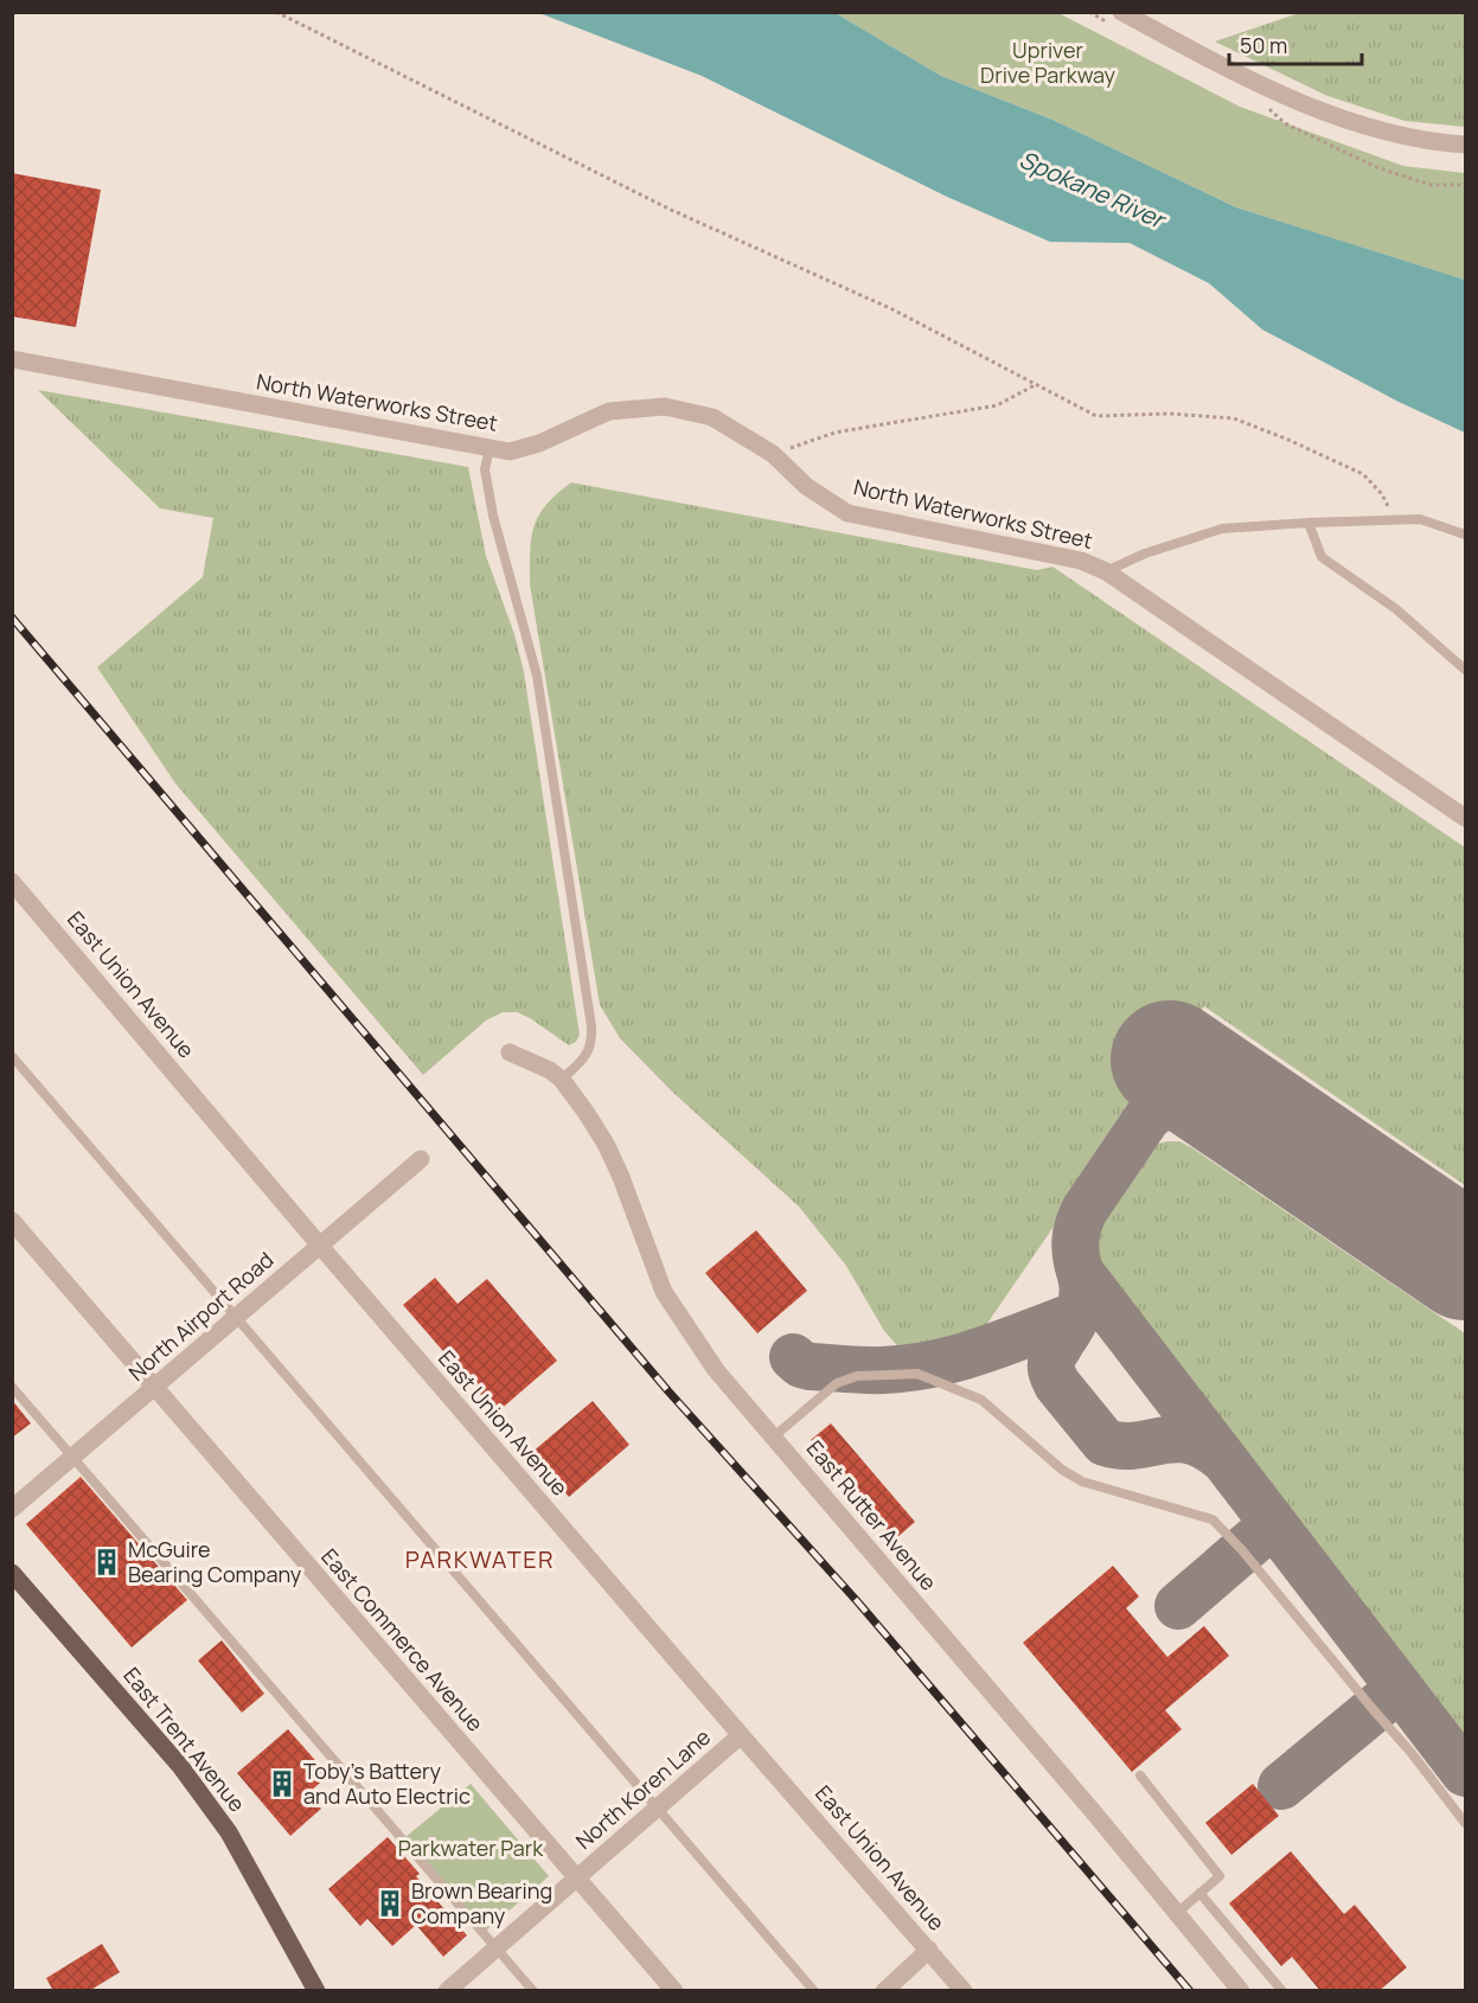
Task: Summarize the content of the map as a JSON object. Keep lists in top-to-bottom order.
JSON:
{
  "streets": {
    "main road": ["East Trent Avenue"],
    "street": [
      "North Waterworks Street",
      "East Union Avenue",
      "North Airport Road",
      "East Rutter Avenue",
      "East Commerce Avenue",
      "North Koren Lane"
    ]
  },
  "crossings": [
    ["East Union Avenue", "North Airport Road"],
    ["East Union Avenue", "North Koren Lane"],
    ["North Airport Road", "East Commerce Avenue"],
    ["East Commerce Avenue", "North Koren Lane"]
  ],
  "districts": ["PARKWATER"],
  "water": ["Spokane River"],
  "parks": ["Upriver Drive Parkway", "Parkwater Park"],
  "places": {
    "building": ["McGuire Bearing Company", "Toby's Battery and Auto Electric", "Brown Bearing Company"]
  },
  "scale_bar": "50 m"
}
